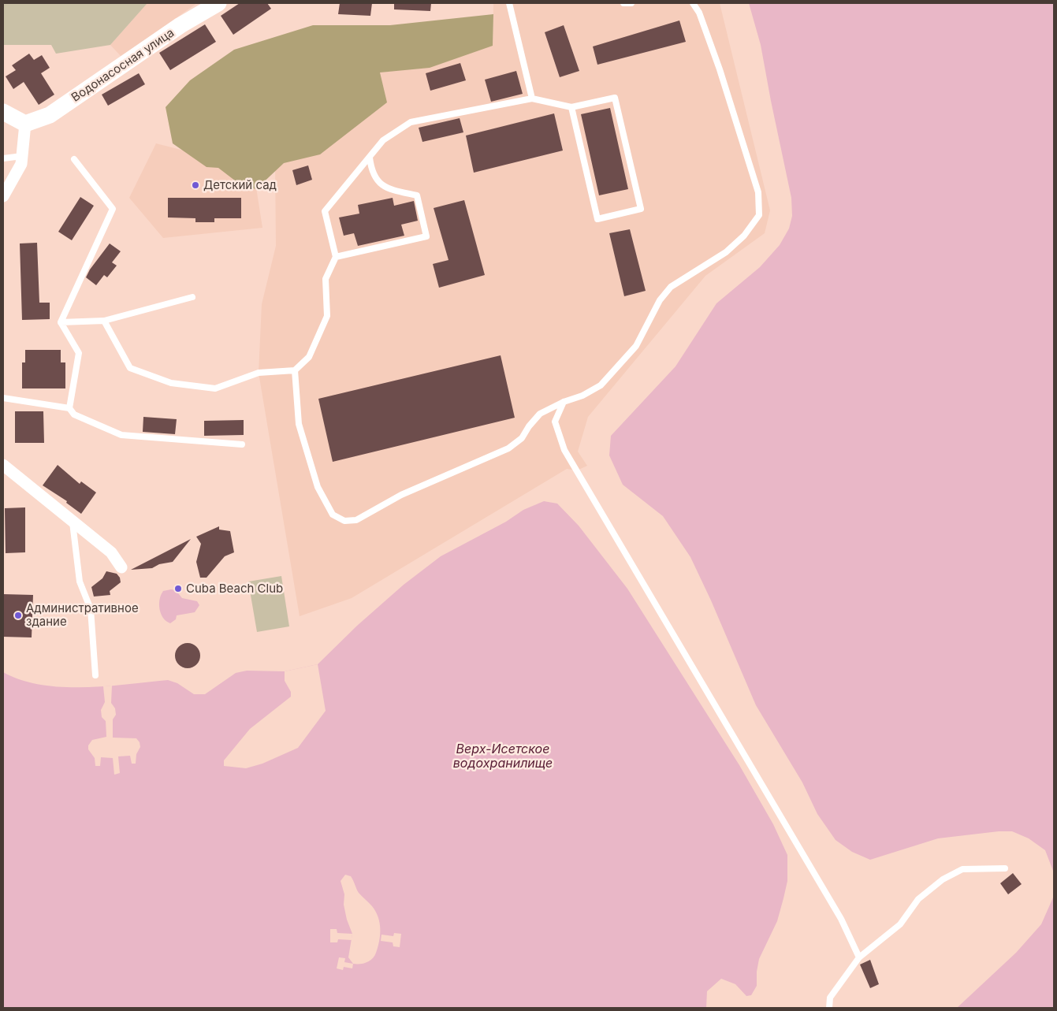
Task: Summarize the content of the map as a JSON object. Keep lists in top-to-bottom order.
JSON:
{
  "streets": {
    "street": ["Водонасосная улица"]
  },
  "water": ["Верх-Исетское водохранилище"],
  "places": ["Детский сад", "Cuba Beach Club", "Административное здание"]
}
